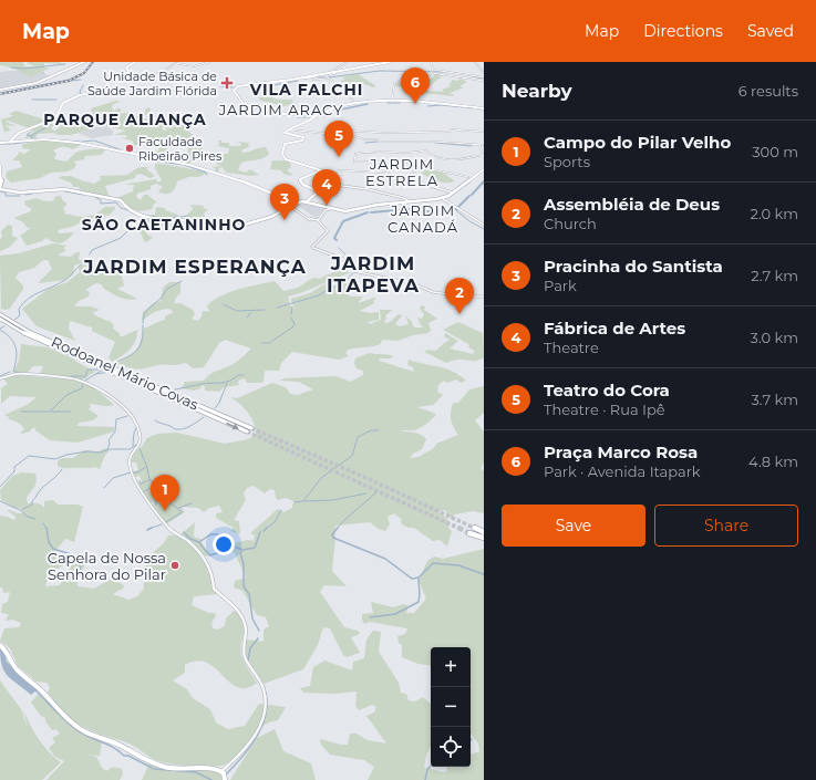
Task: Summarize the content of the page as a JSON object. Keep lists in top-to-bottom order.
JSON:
{
  "streets": {
    "highway": ["Rodoanel Mário Covas"]
  },
  "districts": [
    "VILA FALCHI",
    "JARDIM ARACY",
    "PARQUE ALIANÇA",
    "JARDIM ESTRELA",
    "JARDIM CANADÁ",
    "SÃO CAETANINHO",
    "JARDIM ITAPEVA",
    "JARDIM ESPERANÇA"
  ],
  "places": {
    "health": ["Unidade Básica de Saúde Jardim Flórida"],
    "other": ["Faculdade Ribeirão Pires", "Capela de Nossa Senhora do Pilar"]
  },
  "page": {
    "header": "Map",
    "nav": ["Map", "Directions", "Saved"],
    "heading": ["Nearby", "6 results"],
    "pins": [
      "6",
      "5",
      "4",
      "3",
      "2",
      "1"
    ],
    "list": [
      {
        "mark": "1",
        "name": "Campo do Pilar Velho",
        "note": "Sports",
        "value": "300 m"
      },
      {
        "mark": "2",
        "name": "Assembléia de Deus",
        "note": "Church",
        "value": "2.0 km"
      },
      {
        "mark": "3",
        "name": "Pracinha do Santista",
        "note": "Park",
        "value": "2.7 km"
      },
      {
        "mark": "4",
        "name": "Fábrica de Artes",
        "note": "Theatre",
        "value": "3.0 km"
      },
      {
        "mark": "5",
        "name": "Teatro do Cora",
        "note": "Theatre · Rua Ipê",
        "value": "3.7 km"
      },
      {
        "mark": "6",
        "name": "Praça Marco Rosa",
        "note": "Park · Avenida Itapark",
        "value": "4.8 km"
      }
    ],
    "buttons": ["Save", "Share"],
    "map_buttons": ["+", "−"]
  }
}
